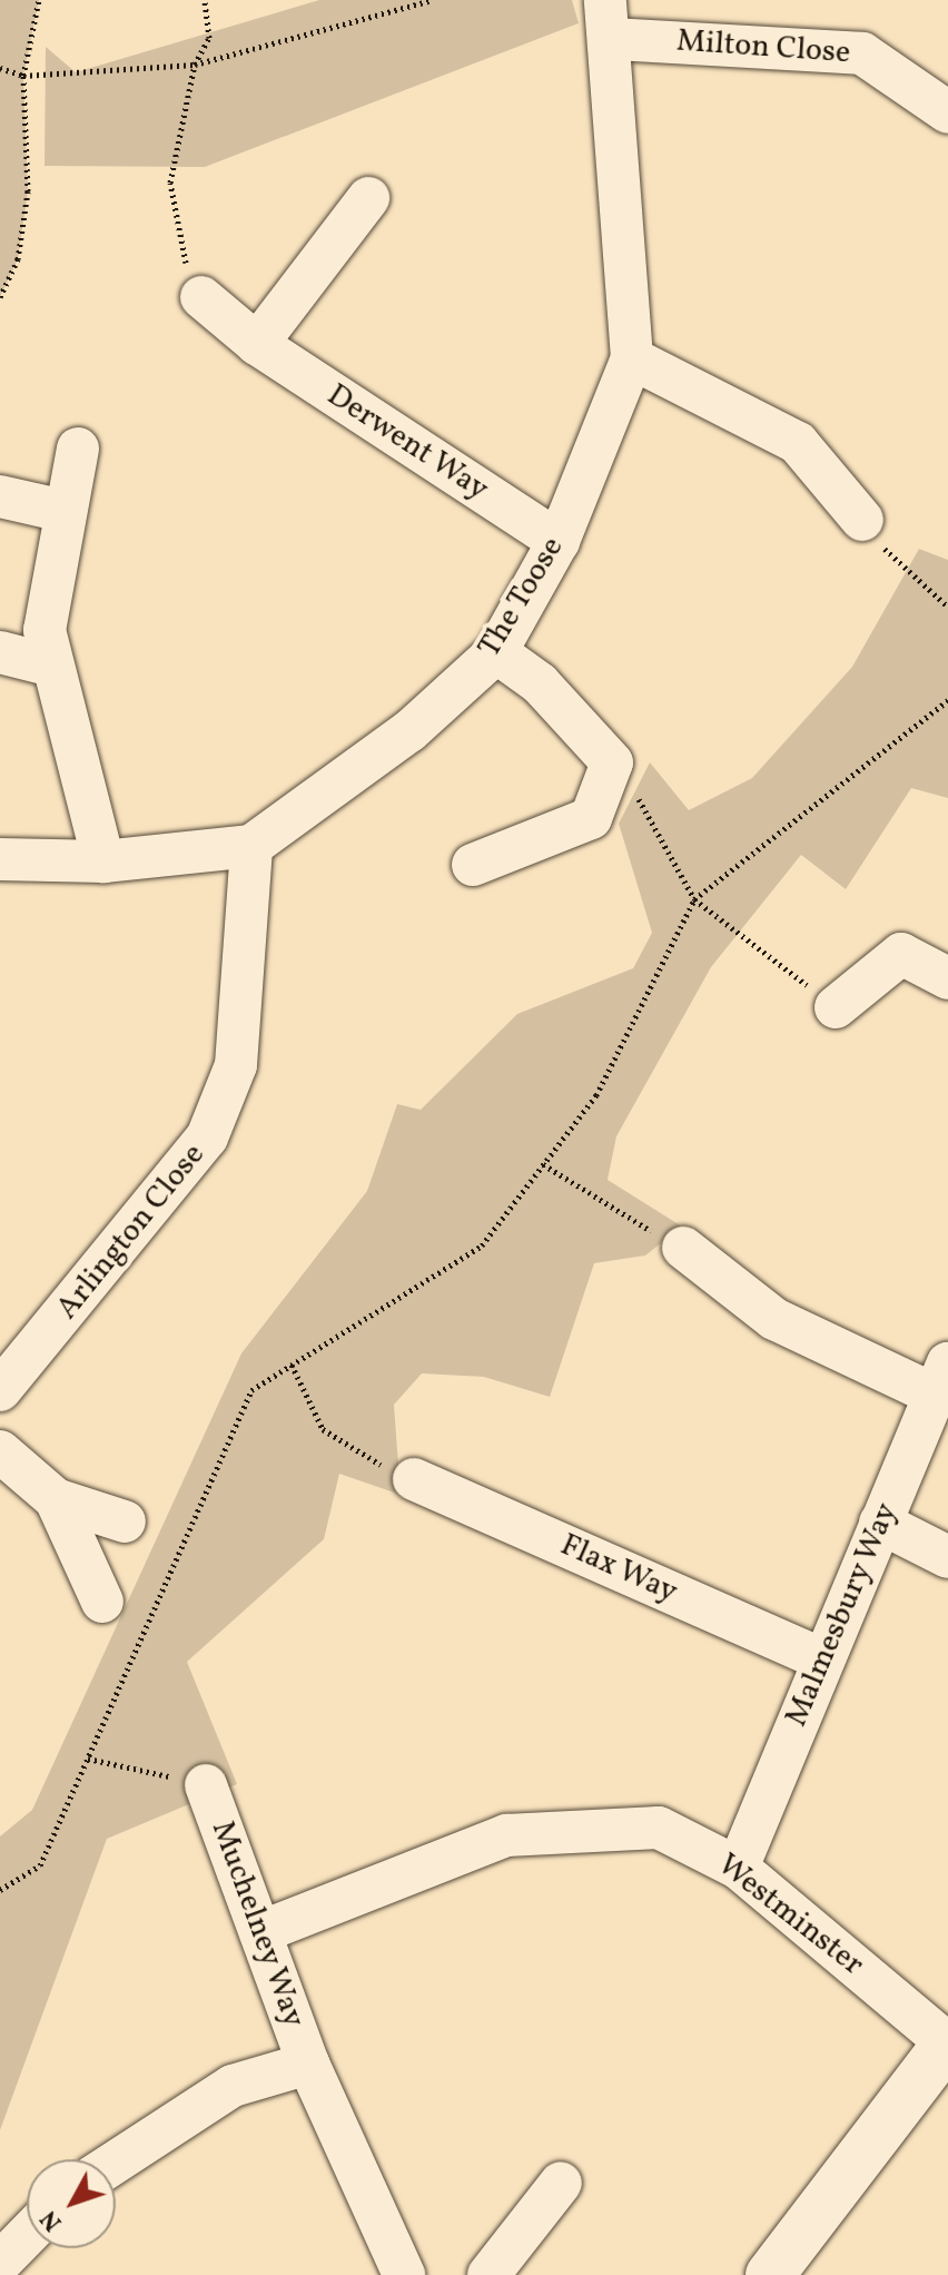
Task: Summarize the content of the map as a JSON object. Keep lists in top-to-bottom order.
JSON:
{
  "streets": {
    "street": [
      "Milton Close",
      "Derwent Way",
      "The Toose",
      "Arlington Close",
      "Flax Way",
      "Malmesbury Way",
      "Westminster",
      "Muchelney Way"
    ]
  },
  "crossings": [
    ["Milton Close", "The Toose"],
    ["Derwent Way", "The Toose"],
    ["The Toose", "Arlington Close"],
    ["Flax Way", "Malmesbury Way"],
    ["Malmesbury Way", "Westminster"],
    ["Westminster", "Muchelney Way"]
  ],
  "north": "bottom left"
}
